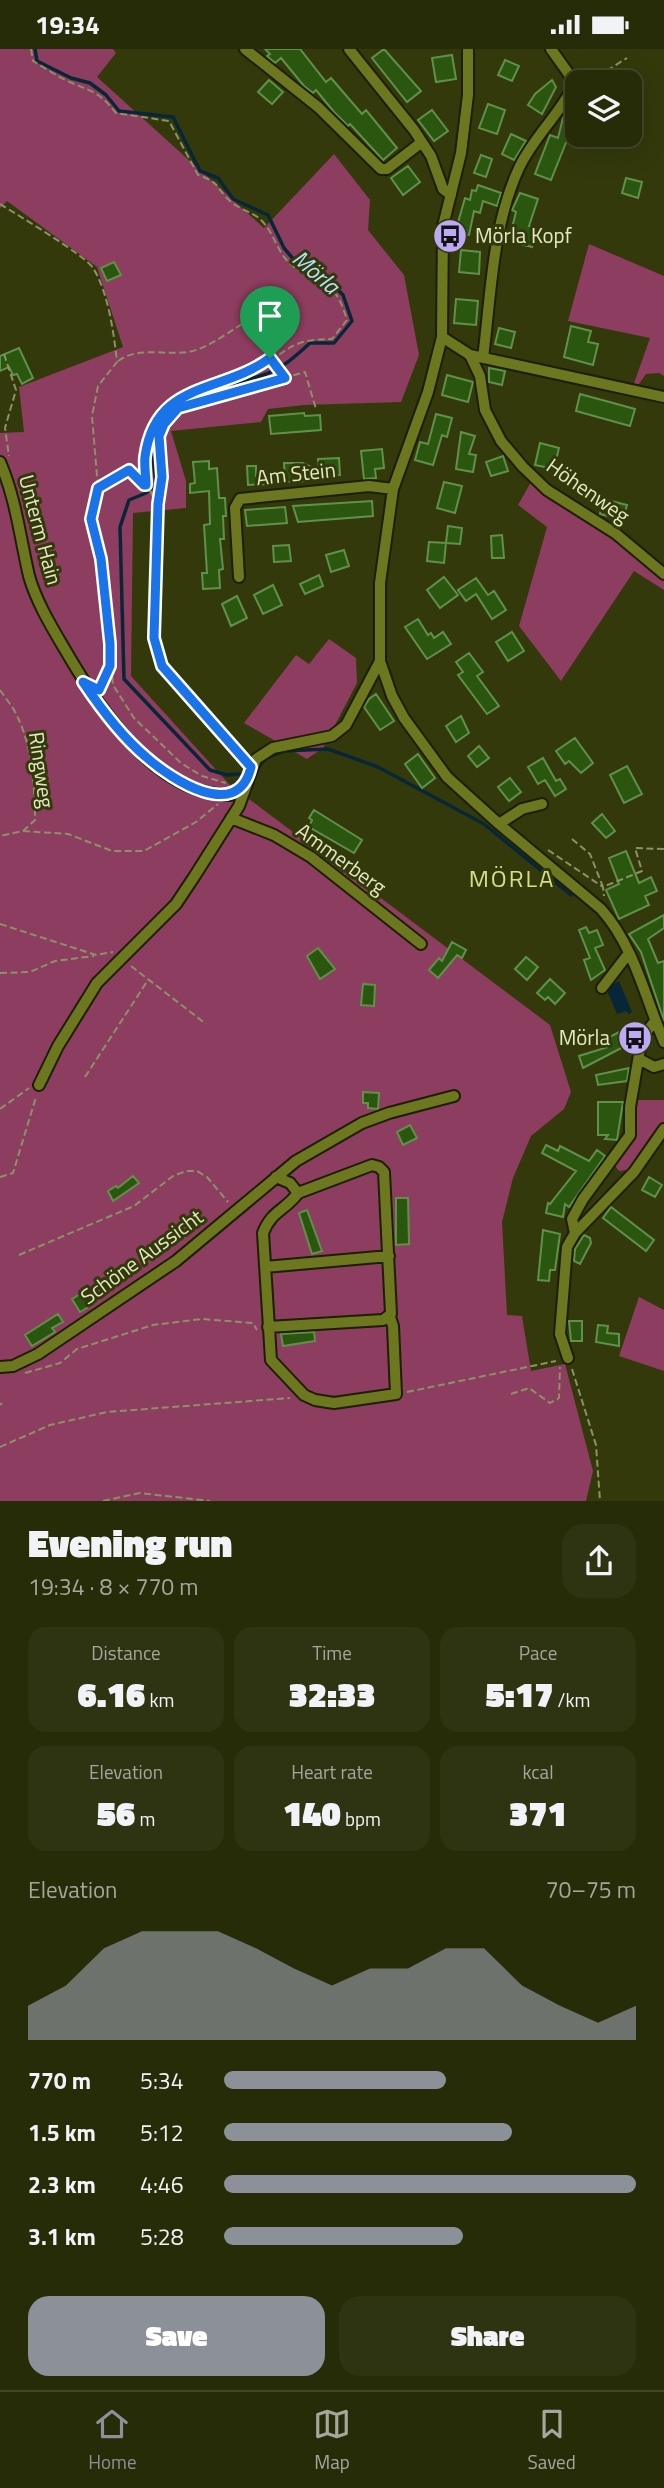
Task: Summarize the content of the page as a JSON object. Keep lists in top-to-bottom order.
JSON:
{
  "streets": {
    "street": [
      "Am Stein",
      "Höhenweg",
      "Unterm Hain",
      "Ammerberg",
      "Schöne Aussicht"
    ],
    "path": ["Ringweg"]
  },
  "districts": ["MÖRLA"],
  "water": ["Mörla"],
  "places": {
    "bus stop": ["Mörla Kopf", "Mörla"]
  },
  "page": {
    "status": "19:34",
    "heading": ["Evening run", "19:34 · 8 × 770 m"],
    "stats": [
      ["Distance", "6.16 km"],
      ["Time", "32:33"],
      ["Pace", "5:17 /km"],
      ["Elevation", "56 m"],
      ["Heart rate", "140 bpm"],
      ["kcal", "371"]
    ],
    "chart": ["Elevation", "70–75 m"],
    "list": [
      {
        "name": "770 m",
        "note": "5:34"
      },
      {
        "name": "1.5 km",
        "note": "5:12"
      },
      {
        "name": "2.3 km",
        "note": "4:46"
      },
      {
        "name": "3.1 km",
        "note": "5:28"
      }
    ],
    "buttons": ["Save", "Share"],
    "tabs": ["Home", "Map", "Saved"]
  }
}
